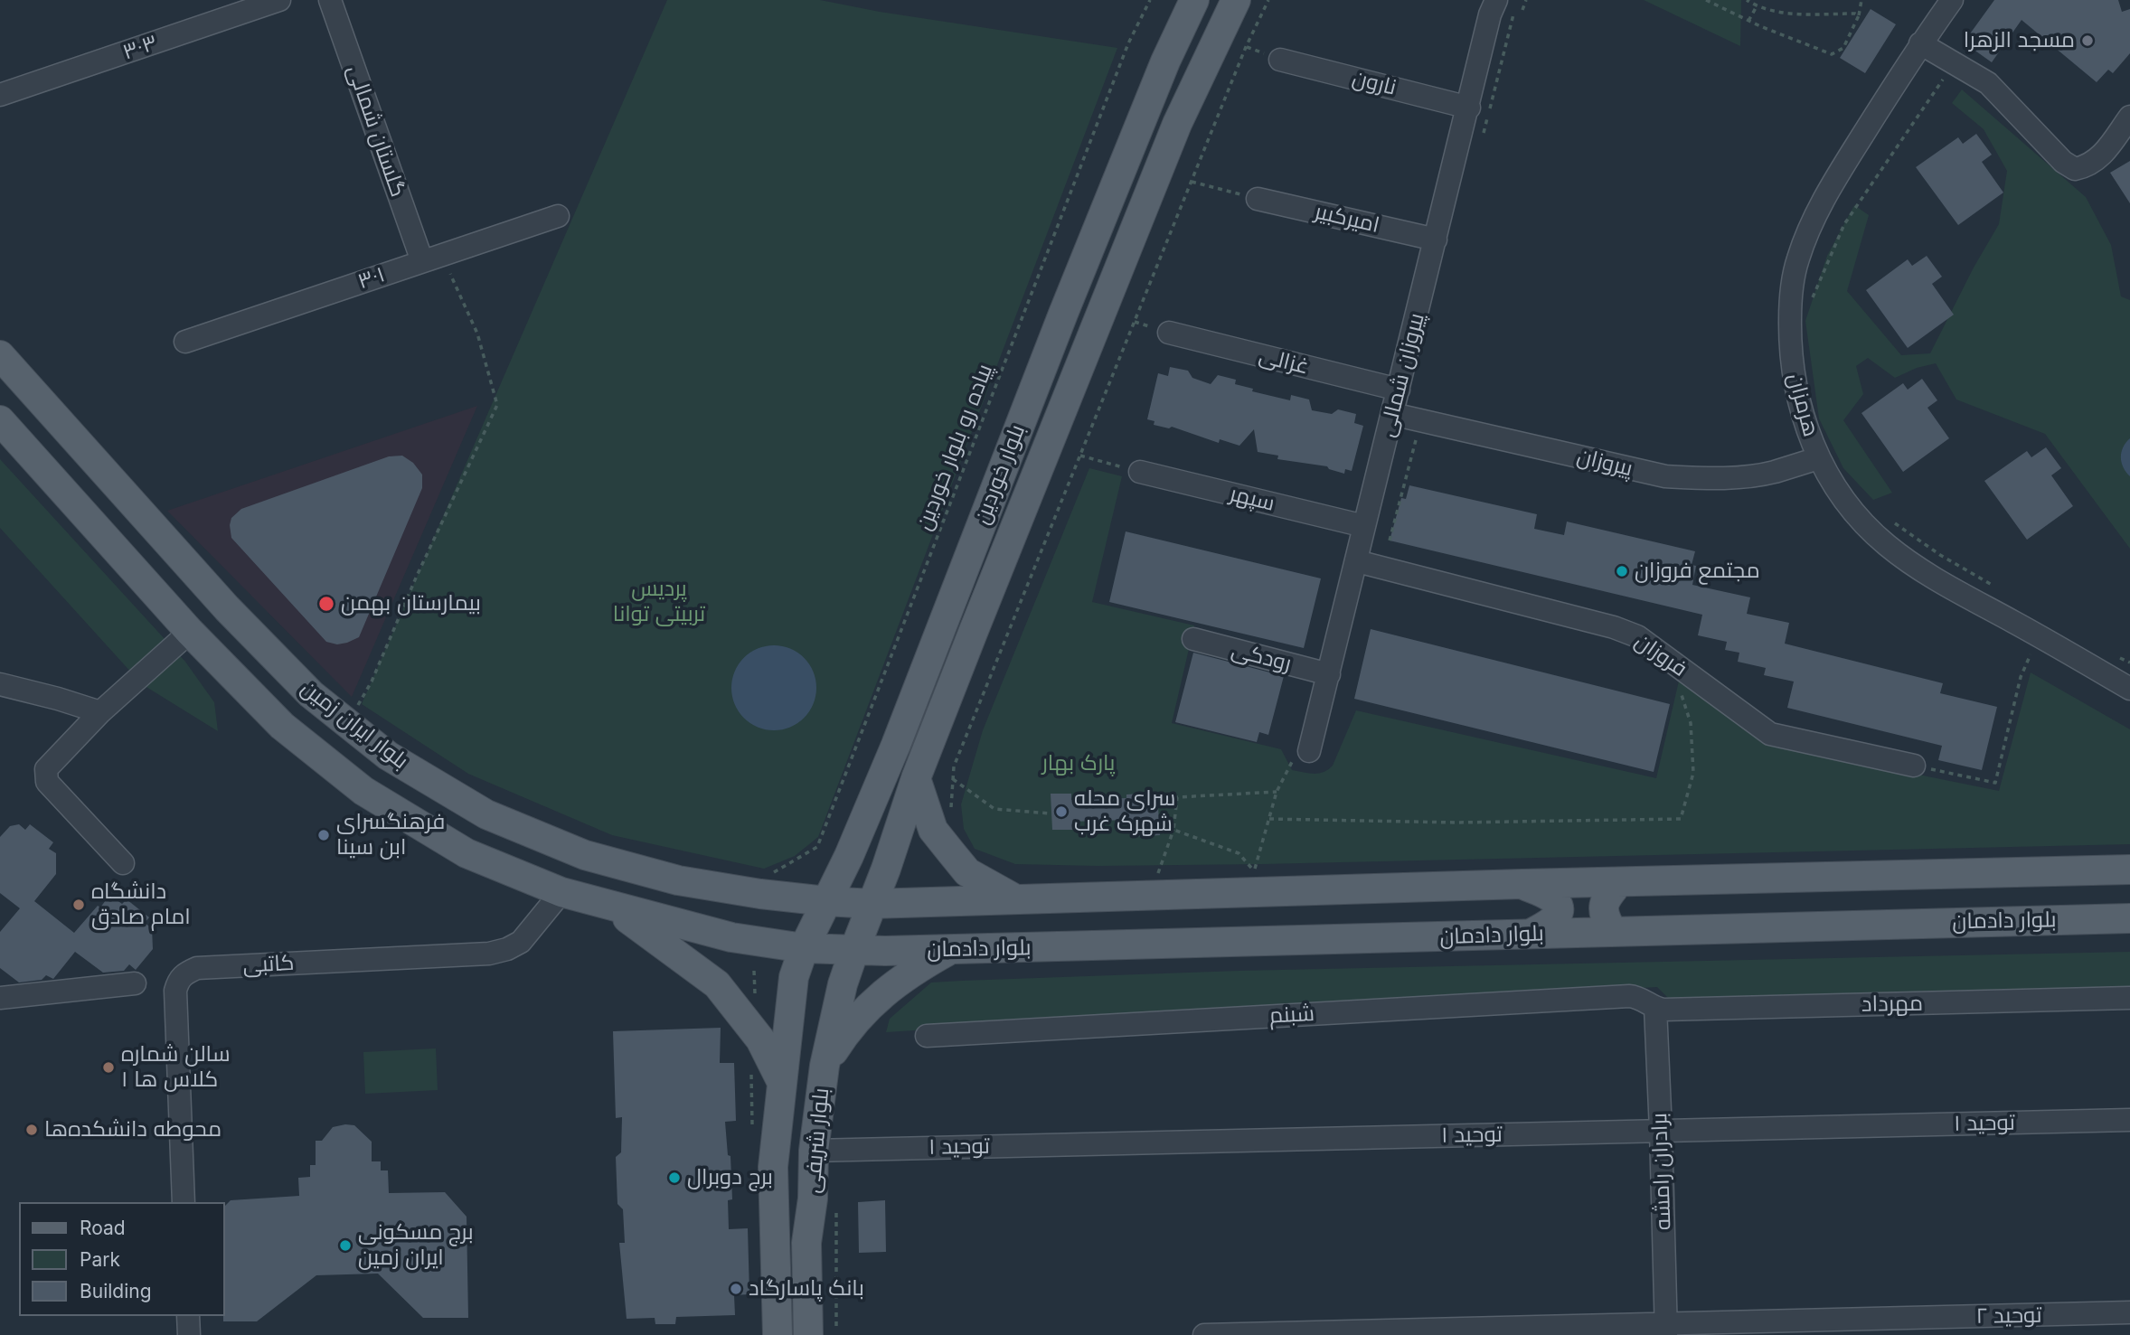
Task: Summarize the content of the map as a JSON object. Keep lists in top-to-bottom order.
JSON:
{
  "streets": {
    "main road": [
      "بلوار خوردین",
      "بلوار ایران زمین",
      "بلوار دادمان",
      "بلوار شریفی"
    ],
    "street": [
      "۳۰۳",
      "نارون",
      "گلستان شمالی",
      "امیرکبیر",
      "۳۰۱",
      "غزالی",
      "پیروزان شمالی",
      "هرمزان",
      "پیروزان",
      "سپهر",
      "فروزان",
      "رودکی",
      "کاتبی",
      "مهرداد",
      "شبنم",
      "توحید ۱",
      "برادران رامشه",
      "توحید ۲"
    ],
    "path": ["پیاده رو بلوار خوردین"]
  },
  "crossings": [
    ["نارون", "پیروزان شمالی"],
    ["گلستان شمالی", "۳۰۱"],
    ["امیرکبیر", "پیروزان شمالی"],
    ["غزالی", "پیروزان شمالی"],
    ["پیروزان شمالی", "پیروزان"],
    ["پیروزان شمالی", "سپهر"],
    ["پیروزان شمالی", "فروزان"],
    ["پیروزان شمالی", "رودکی"],
    ["هرمزان", "پیروزان"],
    ["بلوار خوردین", "بلوار ایران زمین"],
    ["بلوار خوردین", "بلوار دادمان"],
    ["بلوار خوردین", "بلوار شریفی"],
    ["بلوار ایران زمین", "بلوار دادمان"],
    ["بلوار ایران زمین", "کاتبی"],
    ["بلوار ایران زمین", "بلوار شریفی"],
    ["بلوار دادمان", "بلوار شریفی"],
    ["مهرداد", "شبنم"],
    ["مهرداد", "برادران رامشه"],
    ["شبنم", "برادران رامشه"],
    ["توحید ۱", "بلوار شریفی"],
    ["توحید ۱", "برادران رامشه"],
    ["برادران رامشه", "توحید ۲"]
  ],
  "parks": ["پردیس تربیتی توانا", "پارک بهار"],
  "places": [
    "مسجد الزهرا",
    "مجتمع فروزان",
    "بیمارستان بهمن",
    "سرای محله شهرک غرب",
    "فرهنگسرای ابن سینا",
    "دانشگاه امام صادق",
    "سالن شماره ۱ کلاس ها",
    "محوطه دانشکده‌ها",
    "برج دوبرال",
    "برج مسکونی ایران زمین",
    "بانک پاسارگاد"
  ],
  "legend": ["Road", "Park", "Building"]
}
